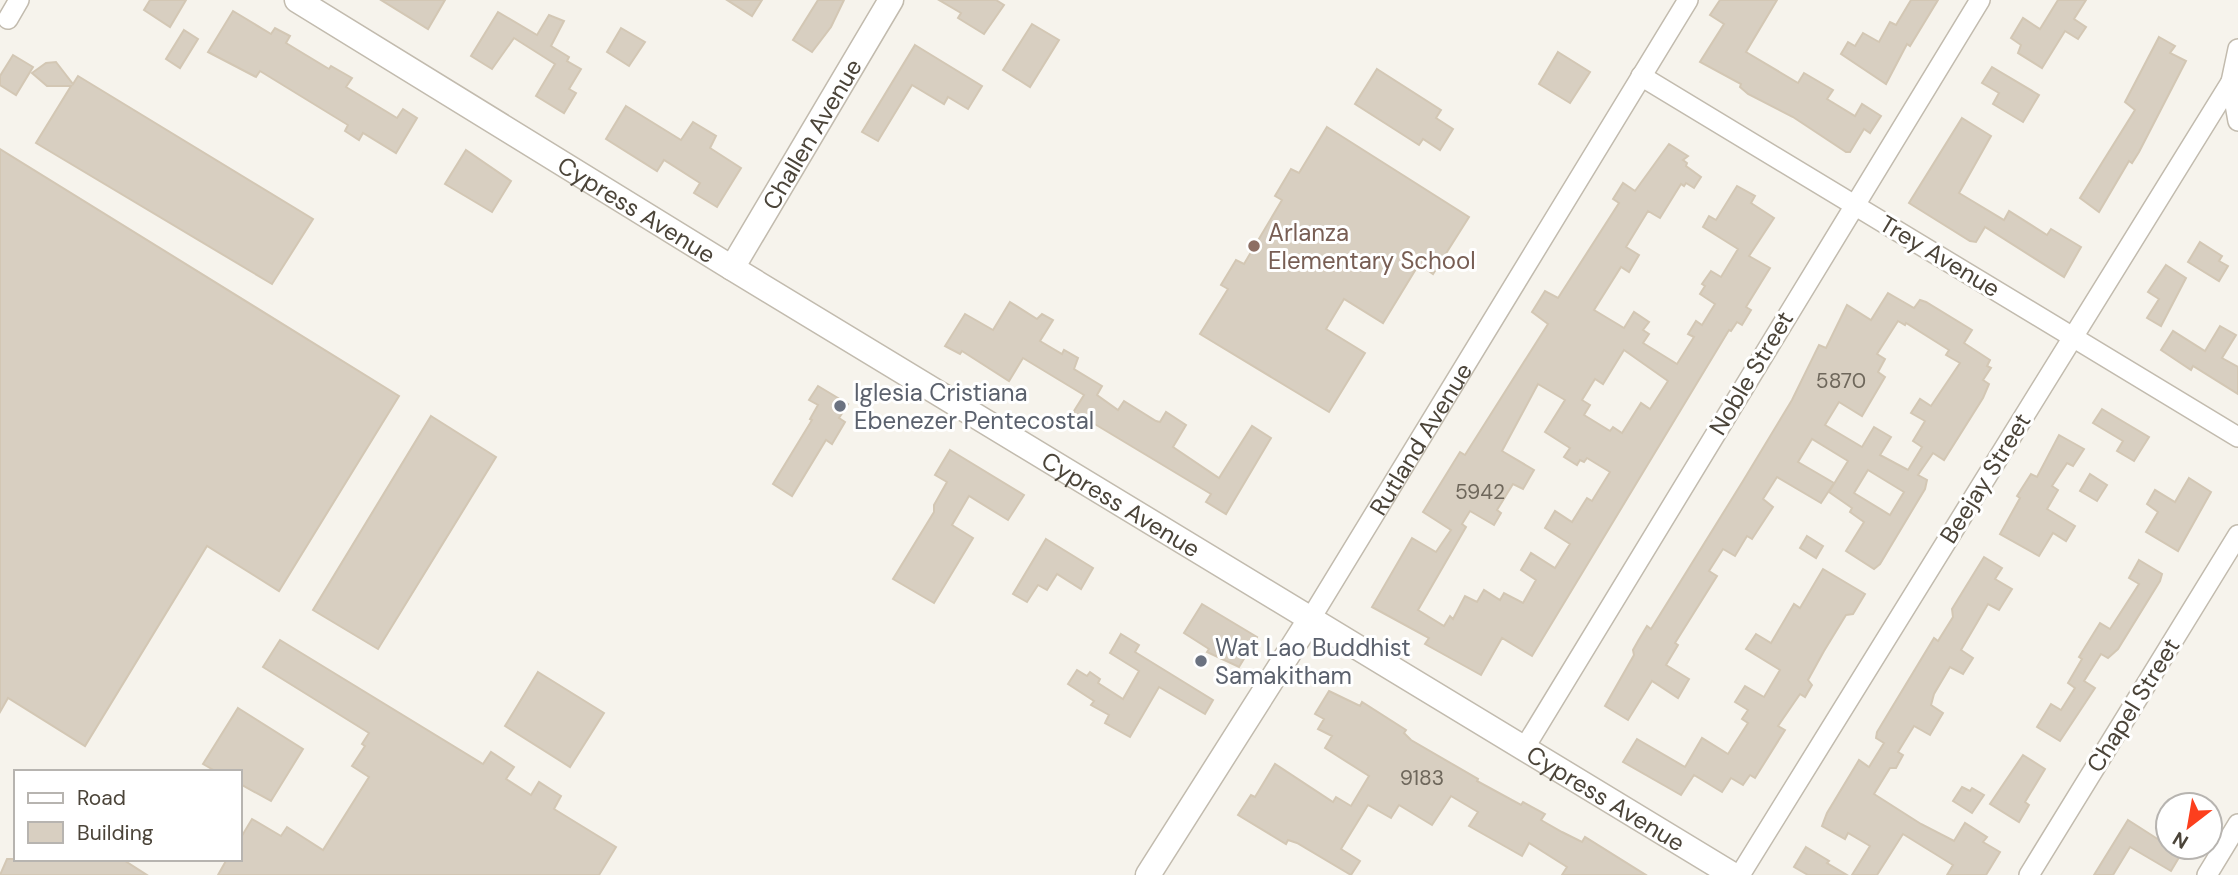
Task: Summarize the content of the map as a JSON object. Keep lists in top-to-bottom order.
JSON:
{
  "streets": {
    "street": [
      "Challen Avenue",
      "Cypress Avenue",
      "Trey Avenue",
      "Noble Street",
      "Rutland Avenue",
      "Beejay Street",
      "Chapel Street"
    ]
  },
  "crossings": [
    ["Challen Avenue", "Cypress Avenue"],
    ["Cypress Avenue", "Noble Street"],
    ["Cypress Avenue", "Rutland Avenue"],
    ["Trey Avenue", "Noble Street"],
    ["Trey Avenue", "Rutland Avenue"],
    ["Trey Avenue", "Beejay Street"]
  ],
  "places": ["Arlanza Elementary School", "Iglesia Cristiana Ebenezer Pentecostal", "Wat Lao Buddhist Samakitham"],
  "house_numbers": ["5870", "5942", "9183"],
  "legend": ["Road", "Building"],
  "north": "bottom left"
}
